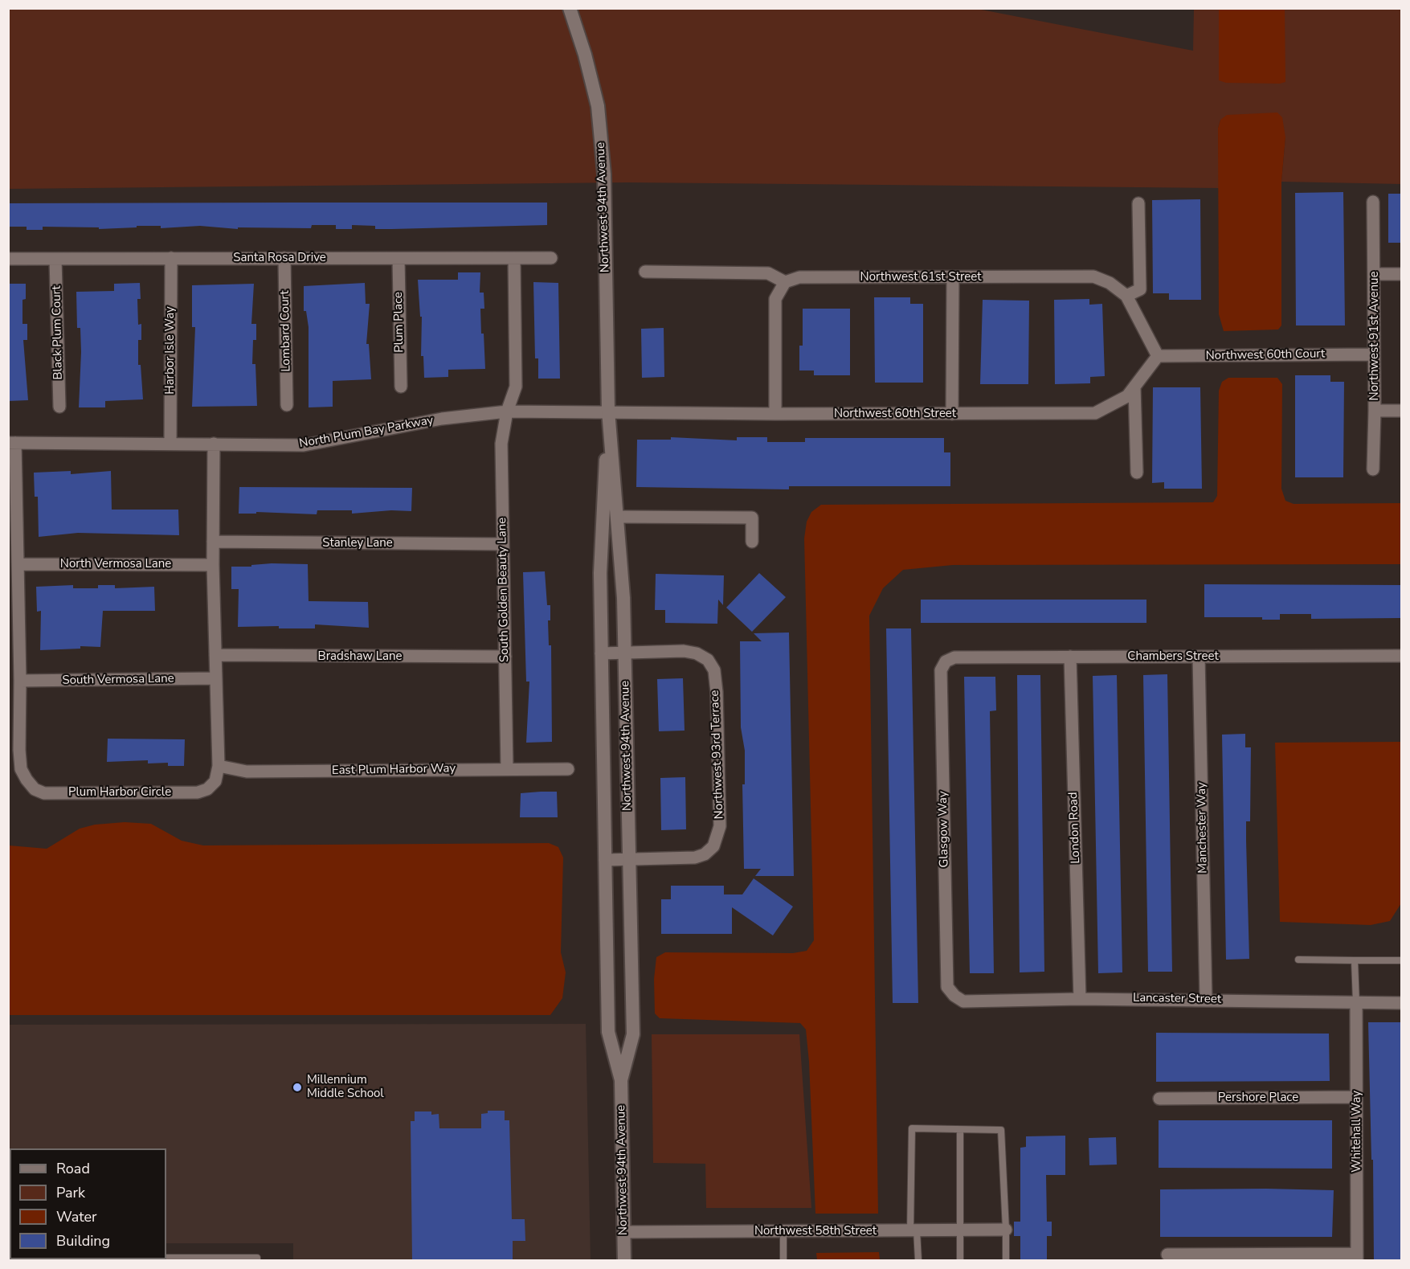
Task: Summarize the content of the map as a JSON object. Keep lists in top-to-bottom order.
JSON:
{
  "streets": {
    "street": [
      "Northwest 94th Avenue",
      "Santa Rosa Drive",
      "Northwest 61st Street",
      "Plum Place",
      "Lombard Court",
      "Black Plum Court",
      "Northwest 91st Avenue",
      "Harbor Isle Way",
      "Northwest 60th Court",
      "Northwest 60th Street",
      "North Plum Bay Parkway",
      "Stanley Lane",
      "North Vermosa Lane",
      "South Golden Beauty Lane",
      "Bradshaw Lane",
      "Chambers Street",
      "South Vermosa Lane",
      "Northwest 93rd Terrace",
      "East Plum Harbor Way",
      "Plum Harbor Circle",
      "London Road",
      "Manchester Way",
      "Glasgow Way",
      "Lancaster Street",
      "Pershore Place",
      "Whitehall Way",
      "Northwest 58th Street"
    ]
  },
  "crossings": [
    ["Northwest 94th Avenue", "Northwest 60th Street"],
    ["Northwest 94th Avenue", "North Plum Bay Parkway"],
    ["Northwest 94th Avenue", "Northwest 93rd Terrace"],
    ["Northwest 94th Avenue", "Northwest 58th Street"],
    ["Santa Rosa Drive", "Plum Place"],
    ["Santa Rosa Drive", "Lombard Court"],
    ["Santa Rosa Drive", "Black Plum Court"],
    ["Santa Rosa Drive", "Harbor Isle Way"],
    ["Santa Rosa Drive", "South Golden Beauty Lane"],
    ["Northwest 61st Street", "Northwest 60th Court"],
    ["Northwest 61st Street", "Northwest 60th Street"],
    ["Northwest 91st Avenue", "Northwest 60th Court"],
    ["Harbor Isle Way", "North Plum Bay Parkway"],
    ["Northwest 60th Court", "Northwest 60th Street"],
    ["Northwest 60th Street", "North Plum Bay Parkway"],
    ["North Plum Bay Parkway", "South Golden Beauty Lane"],
    ["North Plum Bay Parkway", "Plum Harbor Circle"],
    ["Stanley Lane", "South Golden Beauty Lane"],
    ["Stanley Lane", "Plum Harbor Circle"],
    ["North Vermosa Lane", "Plum Harbor Circle"],
    ["South Golden Beauty Lane", "Bradshaw Lane"],
    ["South Golden Beauty Lane", "East Plum Harbor Way"],
    ["Bradshaw Lane", "Plum Harbor Circle"],
    ["Chambers Street", "London Road"],
    ["Chambers Street", "Manchester Way"],
    ["Chambers Street", "Glasgow Way"],
    ["South Vermosa Lane", "Plum Harbor Circle"],
    ["East Plum Harbor Way", "Plum Harbor Circle"],
    ["London Road", "Lancaster Street"],
    ["Manchester Way", "Lancaster Street"],
    ["Glasgow Way", "Lancaster Street"],
    ["Lancaster Street", "Whitehall Way"],
    ["Pershore Place", "Whitehall Way"]
  ],
  "places": ["Millennium Middle School"],
  "legend": [
    "Road",
    "Park",
    "Water",
    "Building"
  ]
}
